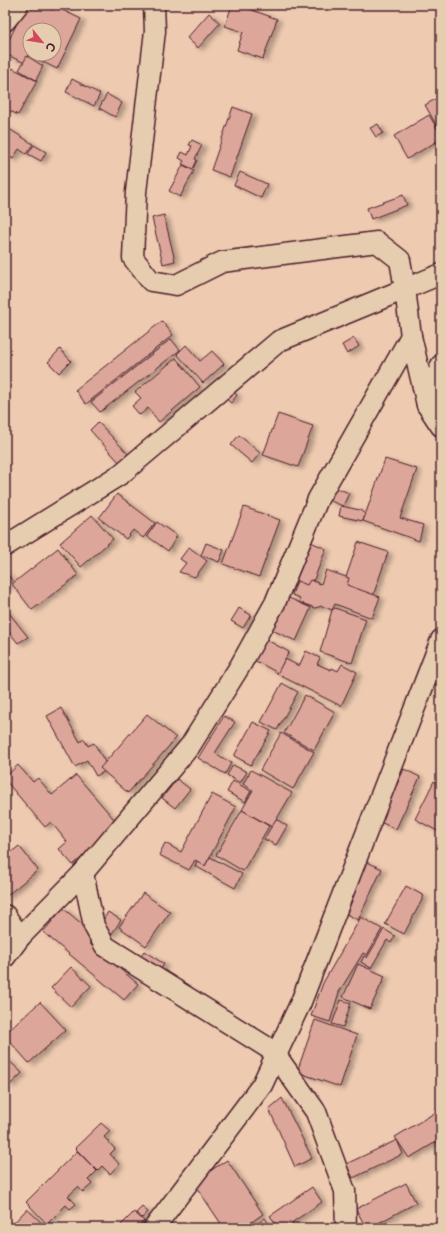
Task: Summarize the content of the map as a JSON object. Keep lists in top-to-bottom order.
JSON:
{
  "north": "bottom right"
}
